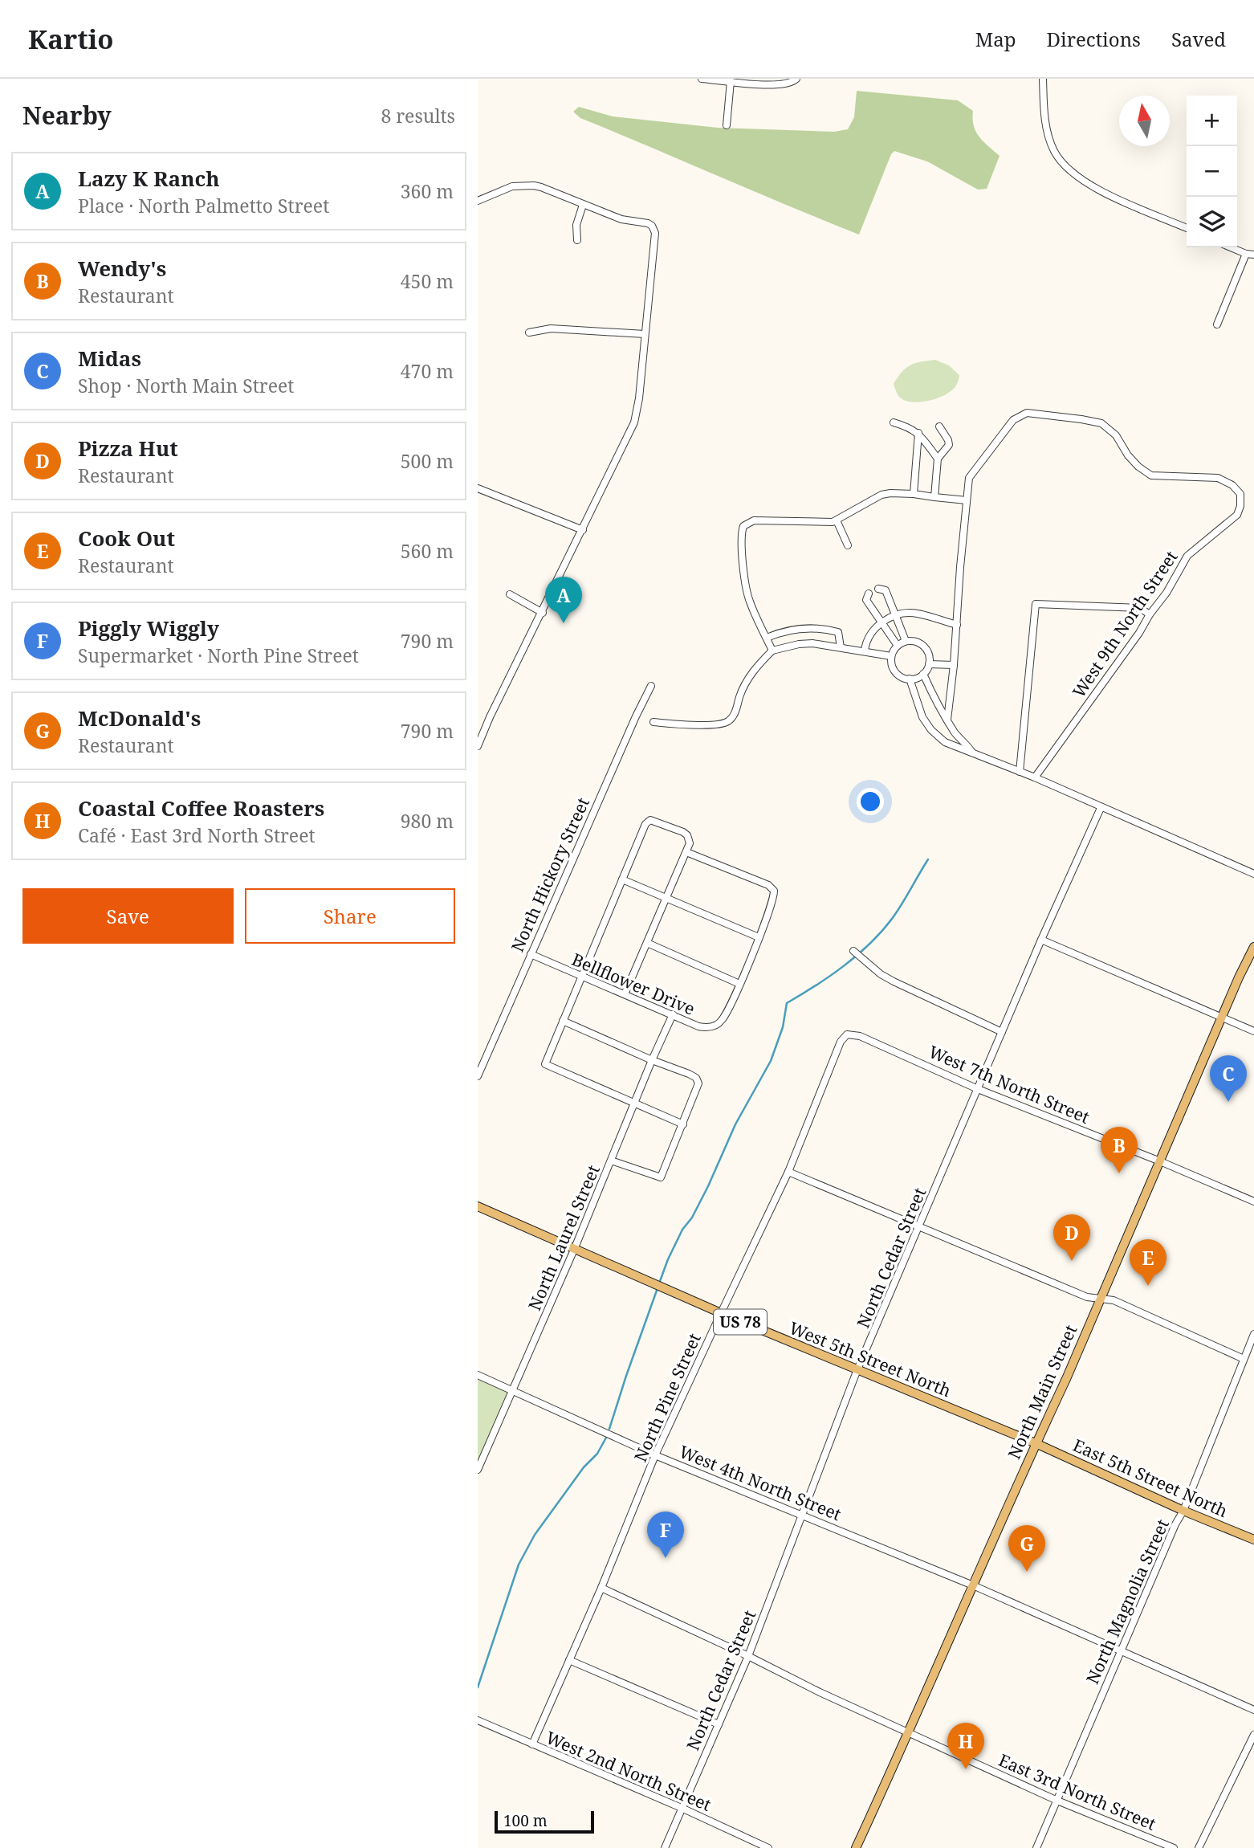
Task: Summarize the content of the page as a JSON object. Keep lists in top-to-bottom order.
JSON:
{
  "streets": {
    "main road": [
      "US 78",
      "West 5th Street North",
      "North Main Street",
      "East 5th Street North"
    ],
    "street": [
      "West 9th North Street",
      "North Hickory Street",
      "Bellflower Drive",
      "West 7th North Street",
      "North Laurel Street",
      "North Cedar Street",
      "North Pine Street",
      "West 4th North Street",
      "North Magnolia Street",
      "West 2nd North Street",
      "East 3rd North Street"
    ]
  },
  "crossings": [
    ["North Hickory Street", "Bellflower Drive"],
    ["Bellflower Drive", "North Laurel Street"],
    ["West 7th North Street", "North Cedar Street"],
    ["West 7th North Street", "North Main Street"],
    ["West 7th North Street", "North Pine Street"],
    ["North Laurel Street", "West 5th Street North"],
    ["North Laurel Street", "West 4th North Street"],
    ["North Cedar Street", "West 5th Street North"],
    ["North Cedar Street", "West 4th North Street"],
    ["North Cedar Street", "West 2nd North Street"],
    ["North Cedar Street", "East 3rd North Street"],
    ["West 5th Street North", "North Main Street"],
    ["West 5th Street North", "North Pine Street"],
    ["West 5th Street North", "East 5th Street North"],
    ["North Main Street", "East 5th Street North"],
    ["North Main Street", "West 4th North Street"],
    ["North Main Street", "East 3rd North Street"],
    ["North Pine Street", "West 4th North Street"],
    ["North Pine Street", "West 2nd North Street"],
    ["North Pine Street", "East 3rd North Street"],
    ["East 5th Street North", "North Magnolia Street"],
    ["West 4th North Street", "North Magnolia Street"],
    ["North Magnolia Street", "East 3rd North Street"]
  ],
  "scale_bar": "100 m",
  "north": "top",
  "page": {
    "header": "Kartio",
    "nav": ["Map", "Directions", "Saved"],
    "heading": ["Nearby", "8 results"],
    "map_buttons": ["+", "−"],
    "list": [
      {
        "mark": "A",
        "name": "Lazy K Ranch",
        "note": "Place · North Palmetto Street",
        "value": "360 m"
      },
      {
        "mark": "B",
        "name": "Wendy's",
        "note": "Restaurant",
        "value": "450 m"
      },
      {
        "mark": "C",
        "name": "Midas",
        "note": "Shop · North Main Street",
        "value": "470 m"
      },
      {
        "mark": "D",
        "name": "Pizza Hut",
        "note": "Restaurant",
        "value": "500 m"
      },
      {
        "mark": "E",
        "name": "Cook Out",
        "note": "Restaurant",
        "value": "560 m"
      },
      {
        "mark": "F",
        "name": "Piggly Wiggly",
        "note": "Supermarket · North Pine Street",
        "value": "790 m"
      },
      {
        "mark": "G",
        "name": "McDonald's",
        "note": "Restaurant",
        "value": "790 m"
      },
      {
        "mark": "H",
        "name": "Coastal Coffee Roasters",
        "note": "Café · East 3rd North Street",
        "value": "980 m"
      }
    ],
    "pins": [
      "A",
      "C",
      "B",
      "D",
      "E",
      "F",
      "G",
      "H"
    ],
    "buttons": ["Save", "Share"],
    "scale": "100 m"
  }
}
